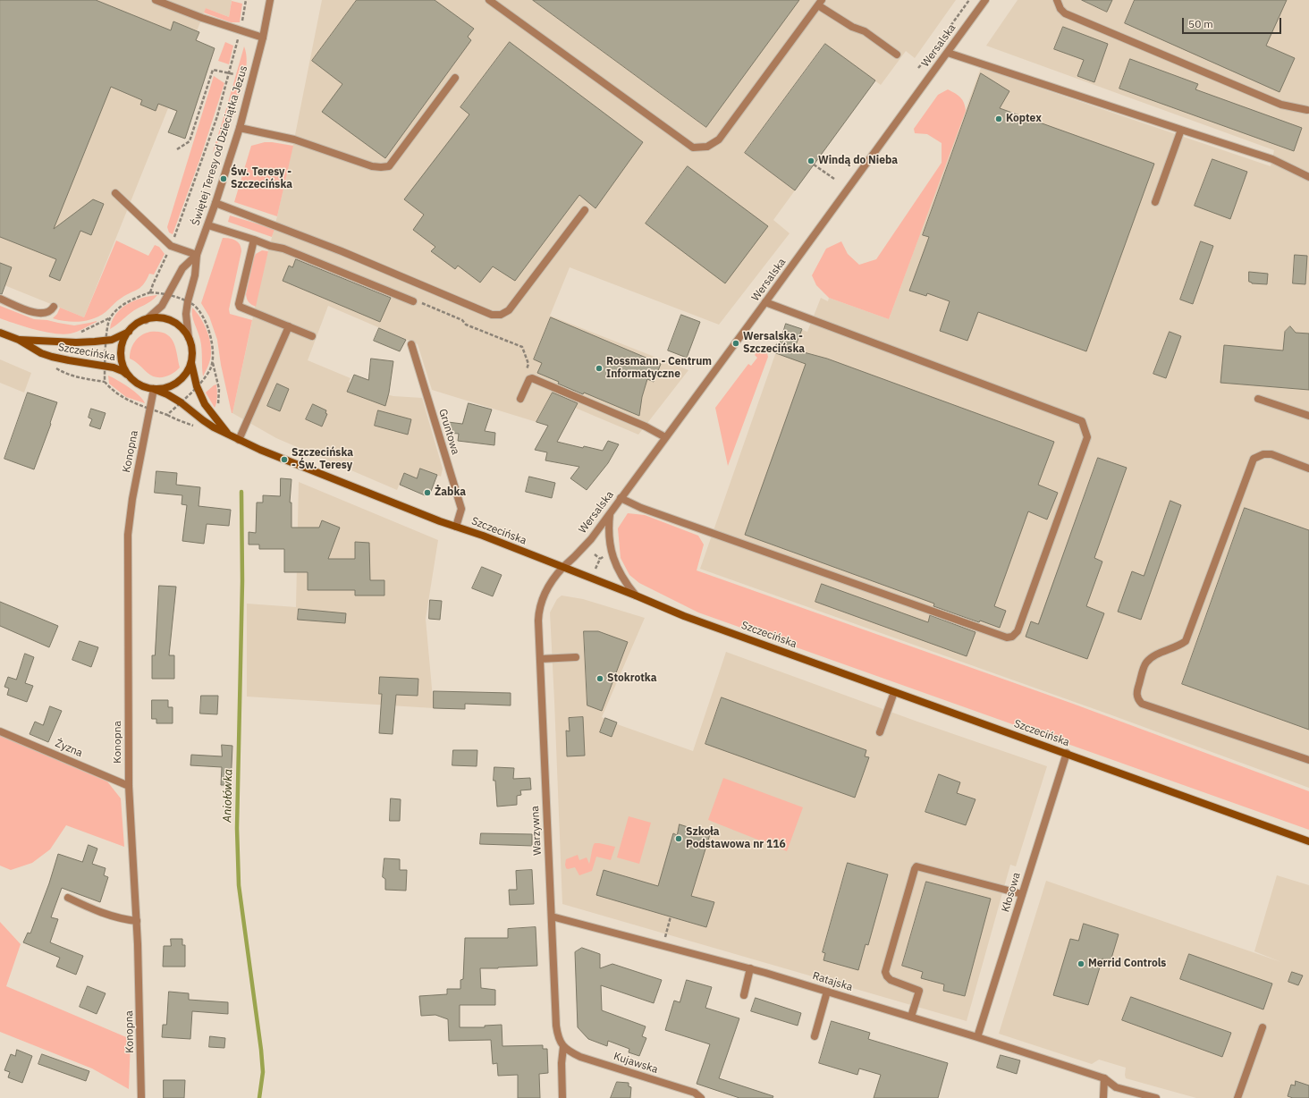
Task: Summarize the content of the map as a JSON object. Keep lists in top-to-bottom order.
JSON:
{
  "streets": {
    "main road": ["Szczecińska"],
    "street": [
      "Wersalska",
      "Świętej Teresy od Dzieciątka Jezus",
      "Gruntowa",
      "Konopna",
      "Żyzna",
      "Warzywna",
      "Kłosowa",
      "Ratajska",
      "Kujawska"
    ]
  },
  "crossings": [
    ["Wersalska", "Szczecińska"],
    ["Wersalska", "Warzywna"],
    ["Świętej Teresy od Dzieciątka Jezus", "Szczecińska"],
    ["Świętej Teresy od Dzieciątka Jezus", "Konopna"],
    ["Szczecińska", "Gruntowa"],
    ["Szczecińska", "Konopna"],
    ["Szczecińska", "Warzywna"],
    ["Szczecińska", "Kłosowa"],
    ["Konopna", "Żyzna"],
    ["Warzywna", "Ratajska"],
    ["Warzywna", "Kujawska"],
    ["Kłosowa", "Ratajska"]
  ],
  "water": ["Aniołówka"],
  "places": [
    "Koptex",
    "Windą do Nieba",
    "Św. Teresy - Szczecińska",
    "Wersalska - Szczecińska",
    "Rossmann - Centrum Informatyczne",
    "Szczecińska - Św. Teresy",
    "Żabka",
    "Stokrotka",
    "Szkoła Podstawowa nr 116",
    "Merrid Controls"
  ],
  "scale_bar": "50 m"
}
